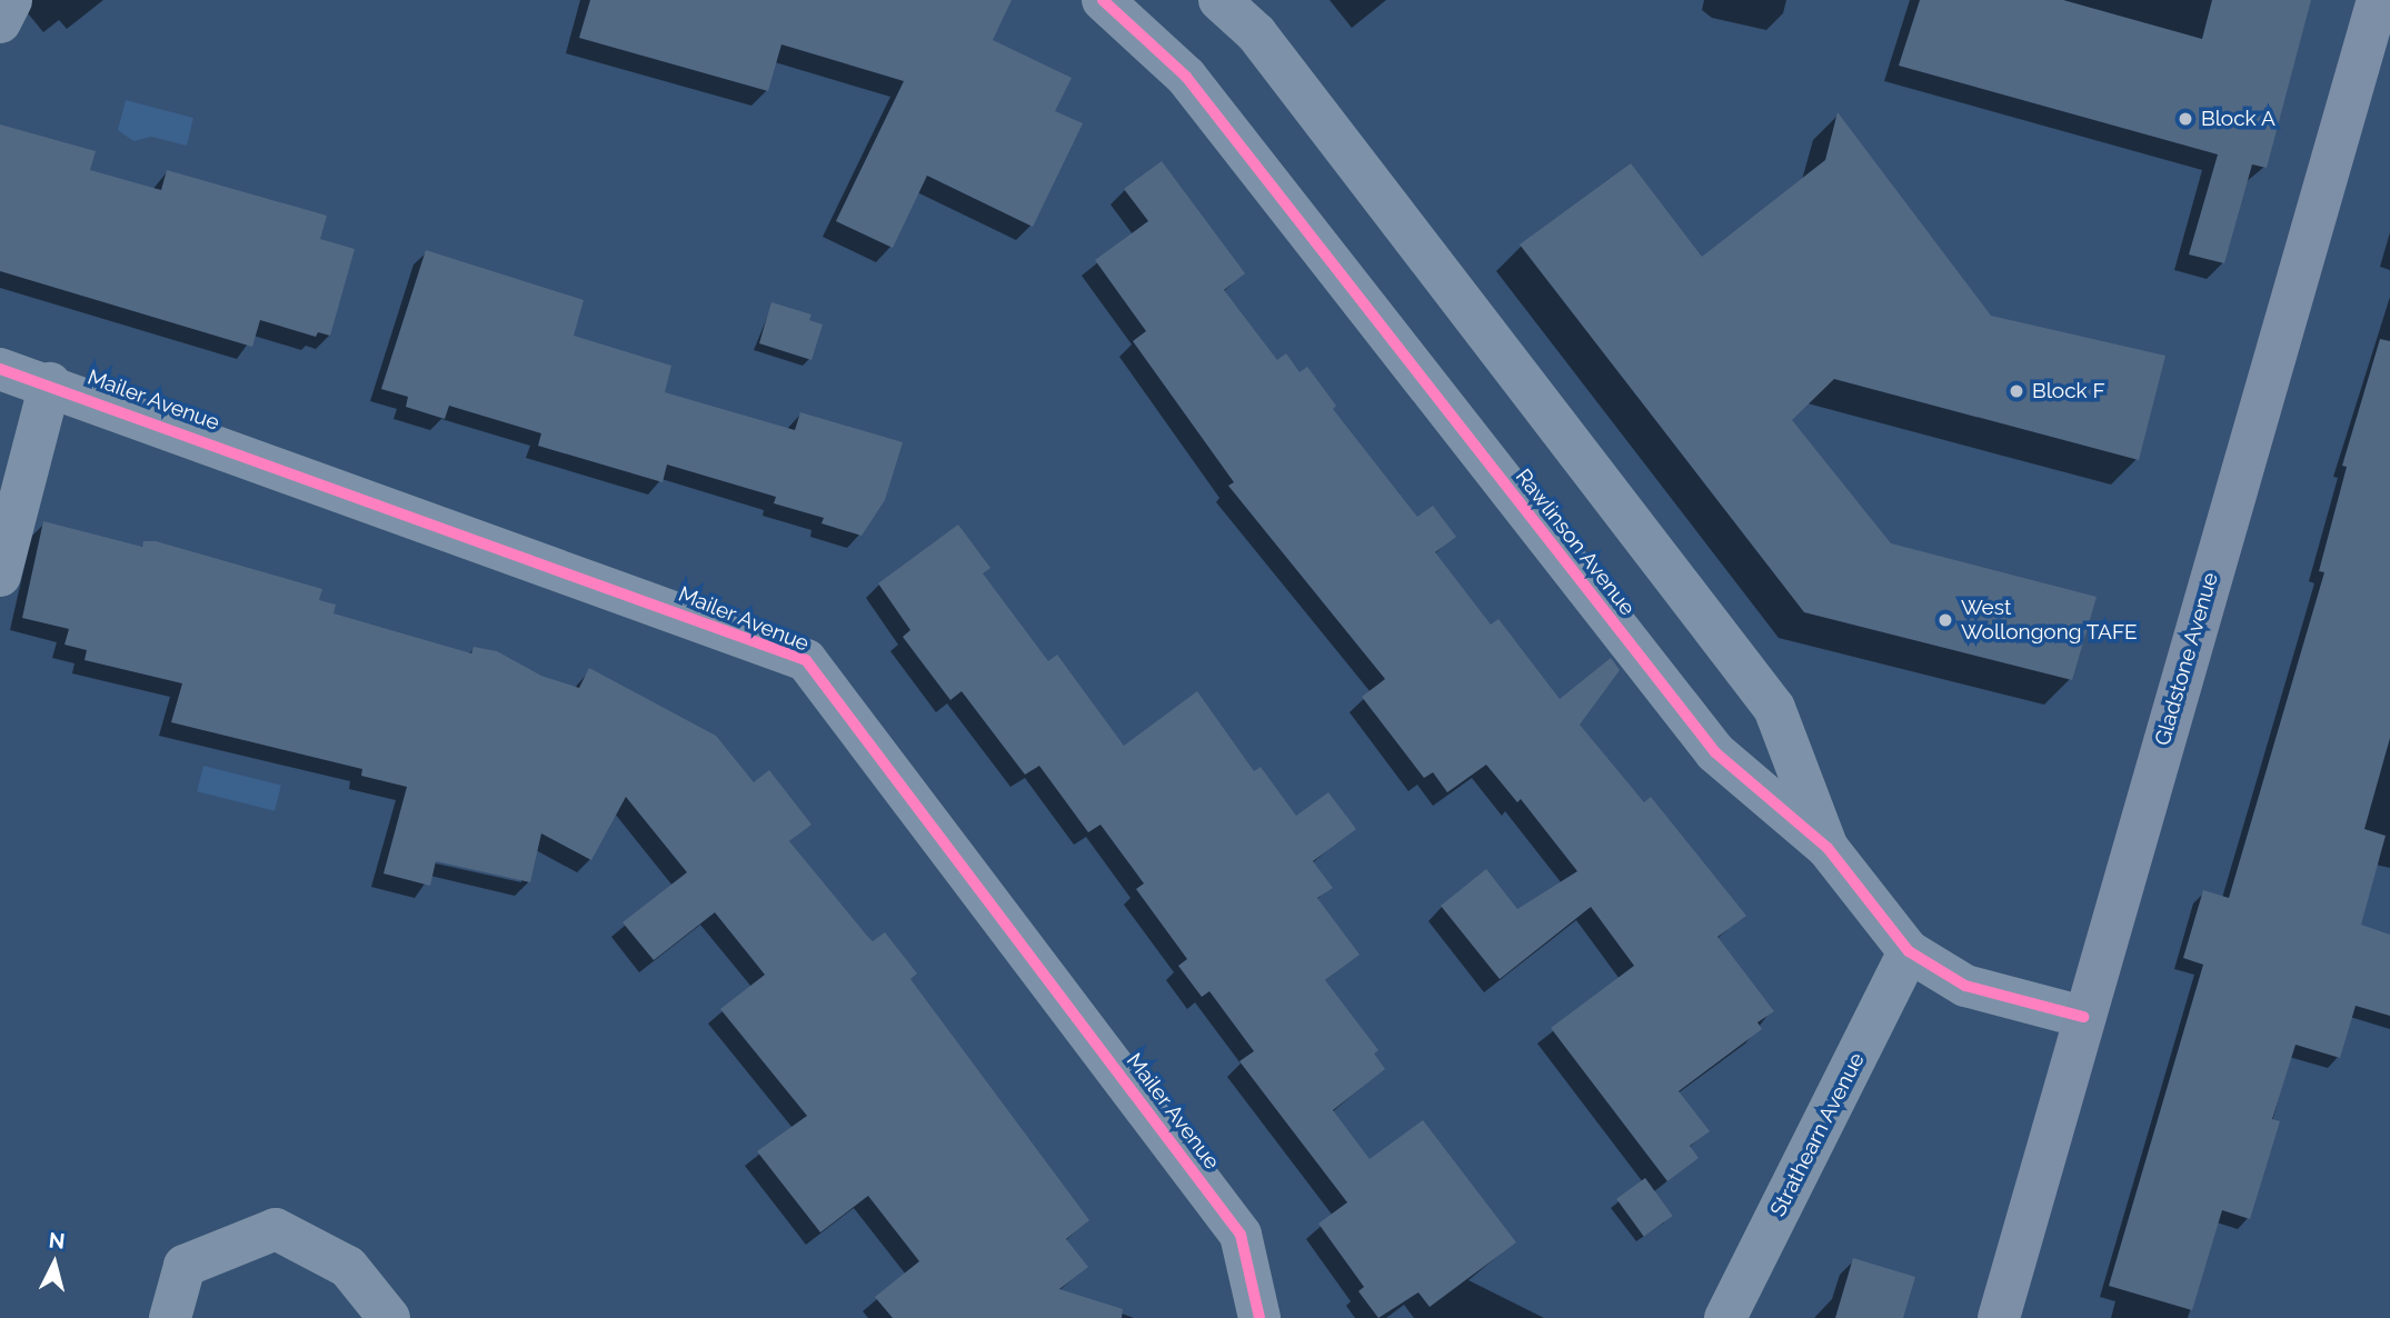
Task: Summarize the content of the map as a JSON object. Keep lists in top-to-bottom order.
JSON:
{
  "streets": {
    "main road": ["Gladstone Avenue"],
    "street": ["Mailer Avenue", "Rawlinson Avenue", "Strathearn Avenue"]
  },
  "crossings": [
    ["Rawlinson Avenue", "Gladstone Avenue"],
    ["Rawlinson Avenue", "Strathearn Avenue"]
  ],
  "places": ["Block A", "Block F", "West Wollongong TAFE"],
  "north": "top"
}
